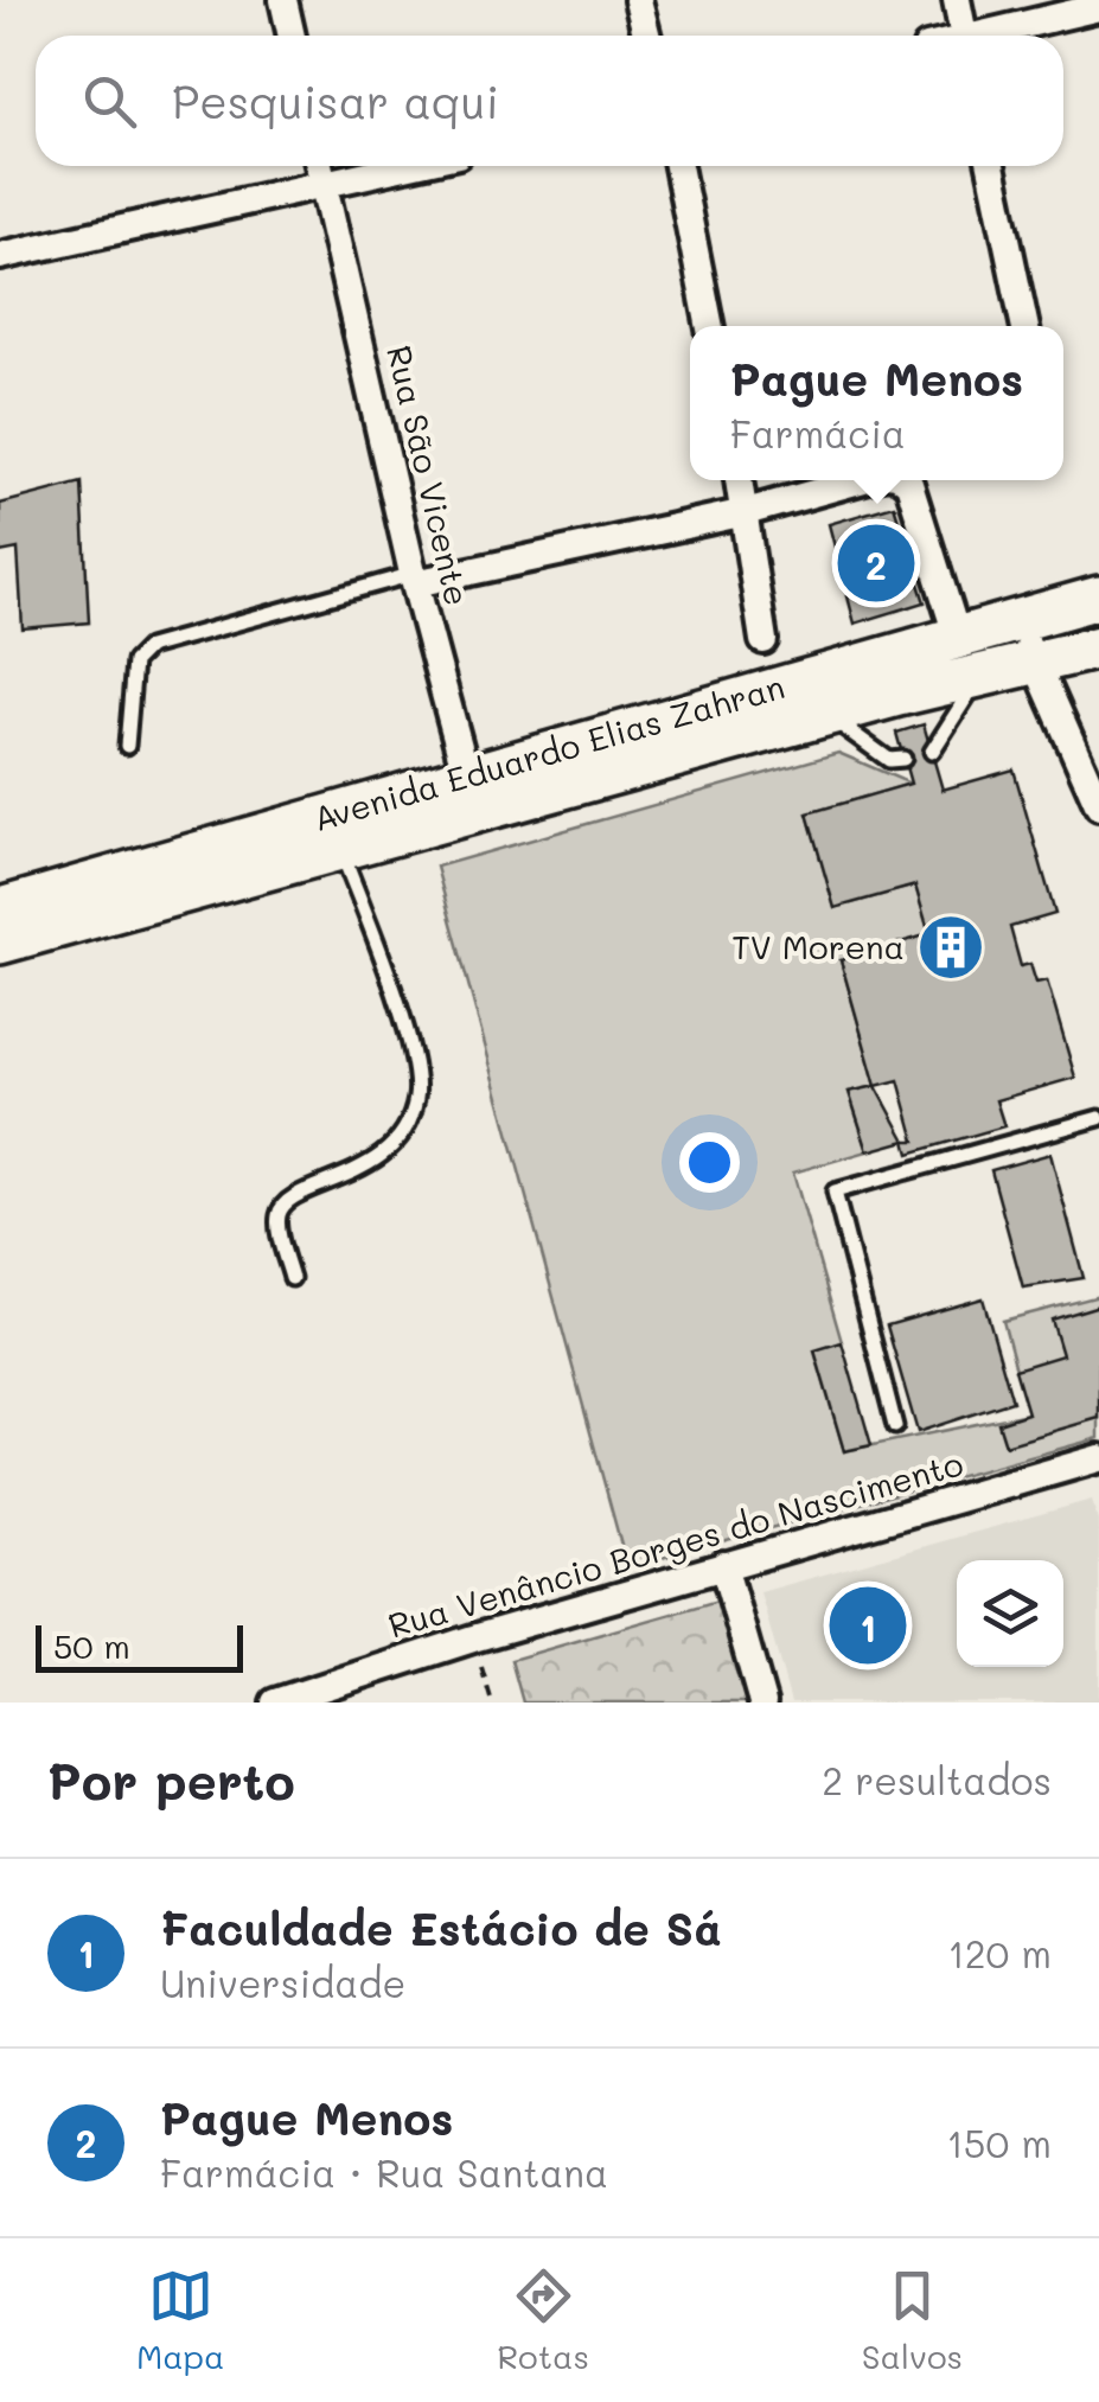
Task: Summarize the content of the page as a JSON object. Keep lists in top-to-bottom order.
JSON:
{
  "streets": {
    "main road": ["Avenida Eduardo Elias Zahran"],
    "street": ["Rua São Vicente", "Rua Venâncio Borges do Nascimento"]
  },
  "crossings": [
    ["Rua São Vicente", "Avenida Eduardo Elias Zahran"]
  ],
  "places": {
    "building": ["TV Morena"]
  },
  "scale_bar": "50 m",
  "page": {
    "search": "Pesquisar aqui",
    "popup": ["Pague Menos", "Farmácia"],
    "pins": ["2", "1"],
    "scale": "50 m",
    "heading": ["Por perto", "2 resultados"],
    "list": [
      {
        "mark": "1",
        "name": "Faculdade Estácio de Sá",
        "note": "Universidade",
        "value": "120 m"
      },
      {
        "mark": "2",
        "name": "Pague Menos",
        "note": "Farmácia · Rua Santana",
        "value": "150 m"
      }
    ],
    "nav": ["Mapa", "Rotas", "Salvos"]
  }
}
